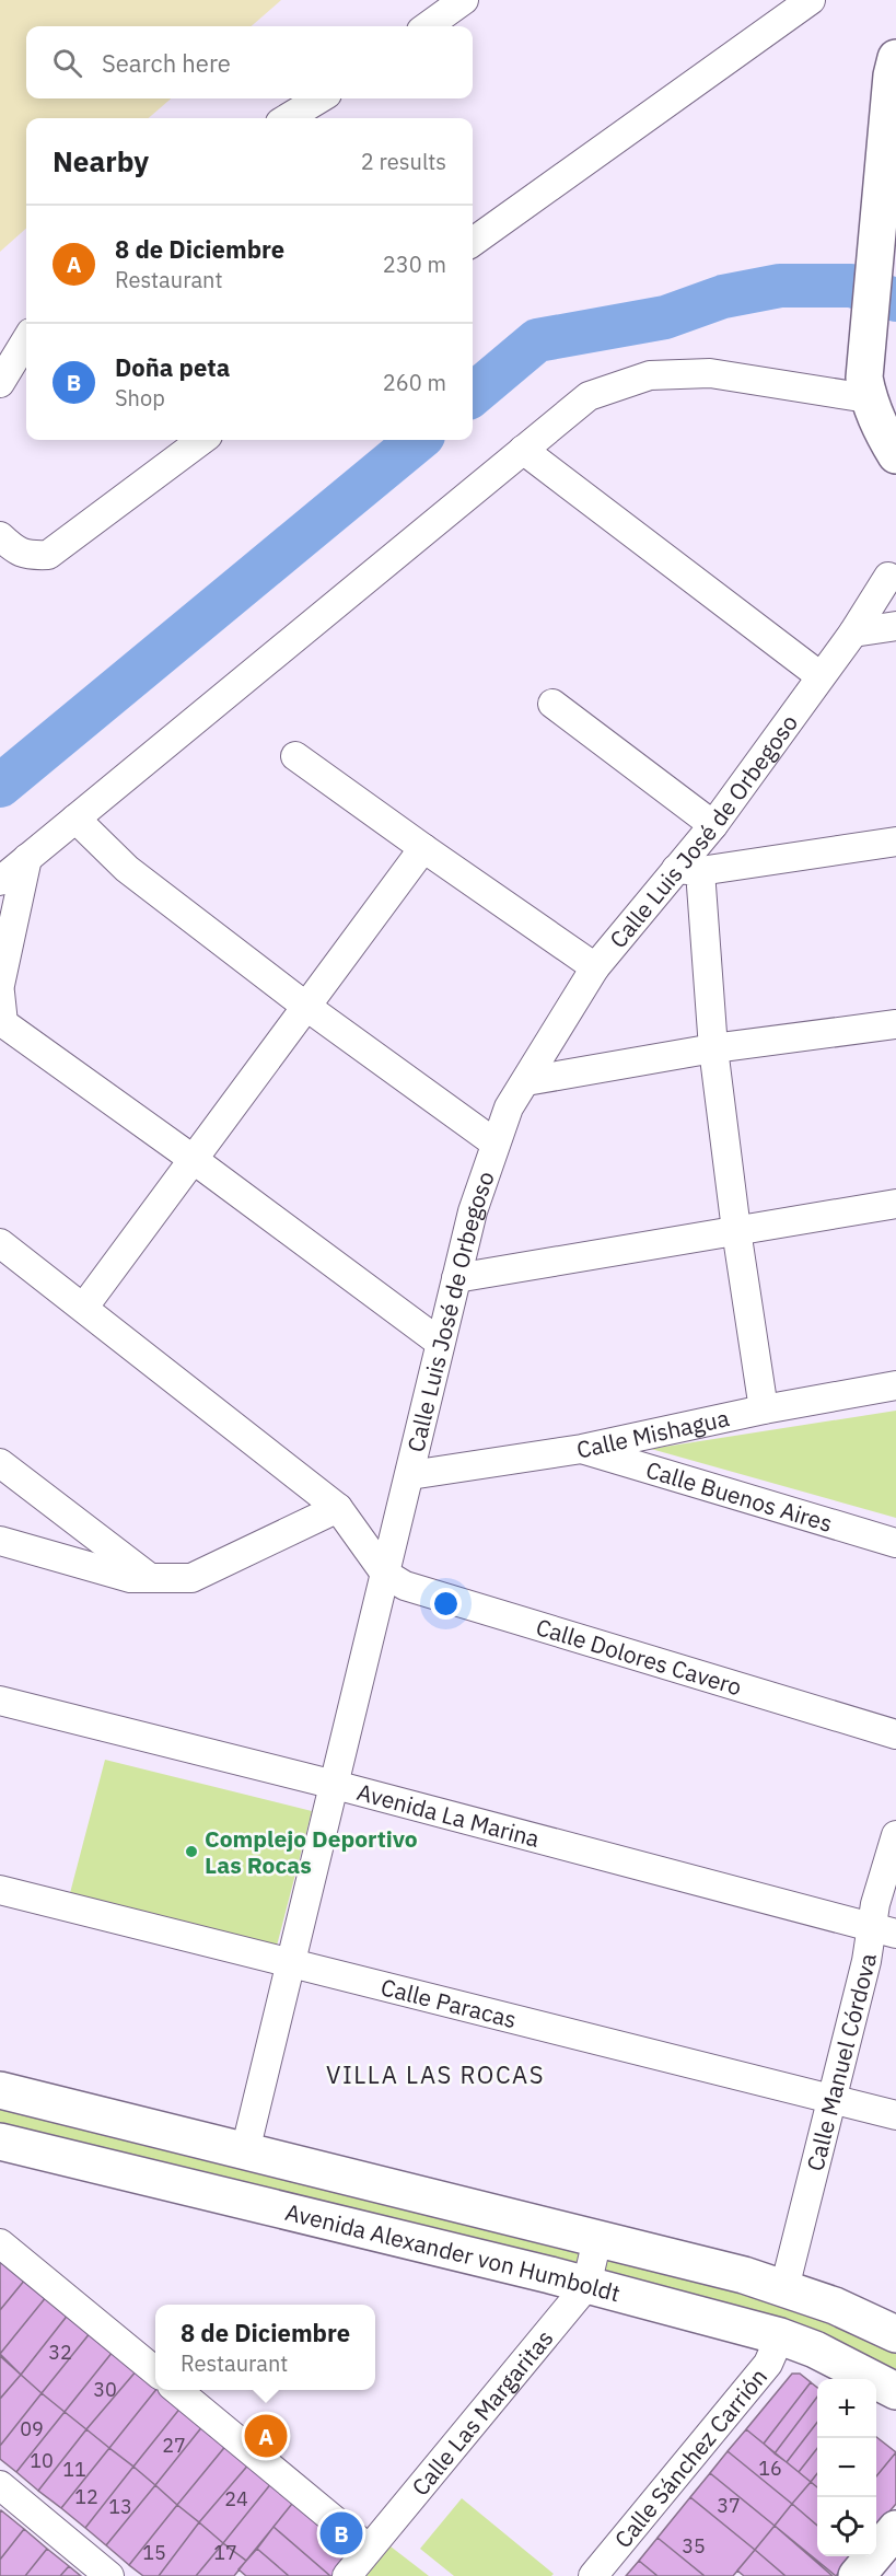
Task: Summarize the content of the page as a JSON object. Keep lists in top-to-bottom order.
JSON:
{
  "streets": {
    "main road": ["Avenida Alexander von Humboldt"],
    "street": [
      "Calle Luis José de Orbegoso",
      "Calle Mishagua",
      "Calle Buenos Aires",
      "Calle Dolores Cavero",
      "Avenida La Marina",
      "Calle Paracas",
      "Calle Manuel Córdova",
      "Calle Las Margaritas",
      "Calle Sánchez Carrión"
    ]
  },
  "crossings": [
    ["Calle Luis José de Orbegoso", "Calle Mishagua"],
    ["Calle Luis José de Orbegoso", "Calle Dolores Cavero"],
    ["Calle Luis José de Orbegoso", "Avenida La Marina"],
    ["Calle Luis José de Orbegoso", "Calle Paracas"],
    ["Calle Mishagua", "Calle Buenos Aires"],
    ["Avenida La Marina", "Calle Manuel Córdova"],
    ["Calle Paracas", "Calle Manuel Córdova"],
    ["Avenida Alexander von Humboldt", "Calle Las Margaritas"],
    ["Avenida Alexander von Humboldt", "Calle Sánchez Carrión"]
  ],
  "districts": ["VILLA LAS ROCAS"],
  "places": ["Complejo Deportivo Las Rocas"],
  "house_numbers": [
    "32",
    "30",
    "09",
    "27",
    "10",
    "16",
    "11",
    "12",
    "24",
    "37",
    "13",
    "35",
    "15",
    "17"
  ],
  "page": {
    "search": "Search here",
    "heading": ["Nearby", "2 results"],
    "list": [
      {
        "mark": "A",
        "name": "8 de Diciembre",
        "note": "Restaurant",
        "value": "230 m"
      },
      {
        "mark": "B",
        "name": "Doña peta",
        "note": "Shop",
        "value": "260 m"
      }
    ],
    "popup": ["8 de Diciembre", "Restaurant"],
    "map_buttons": ["+", "−"],
    "pins": ["A", "B"]
  }
}
